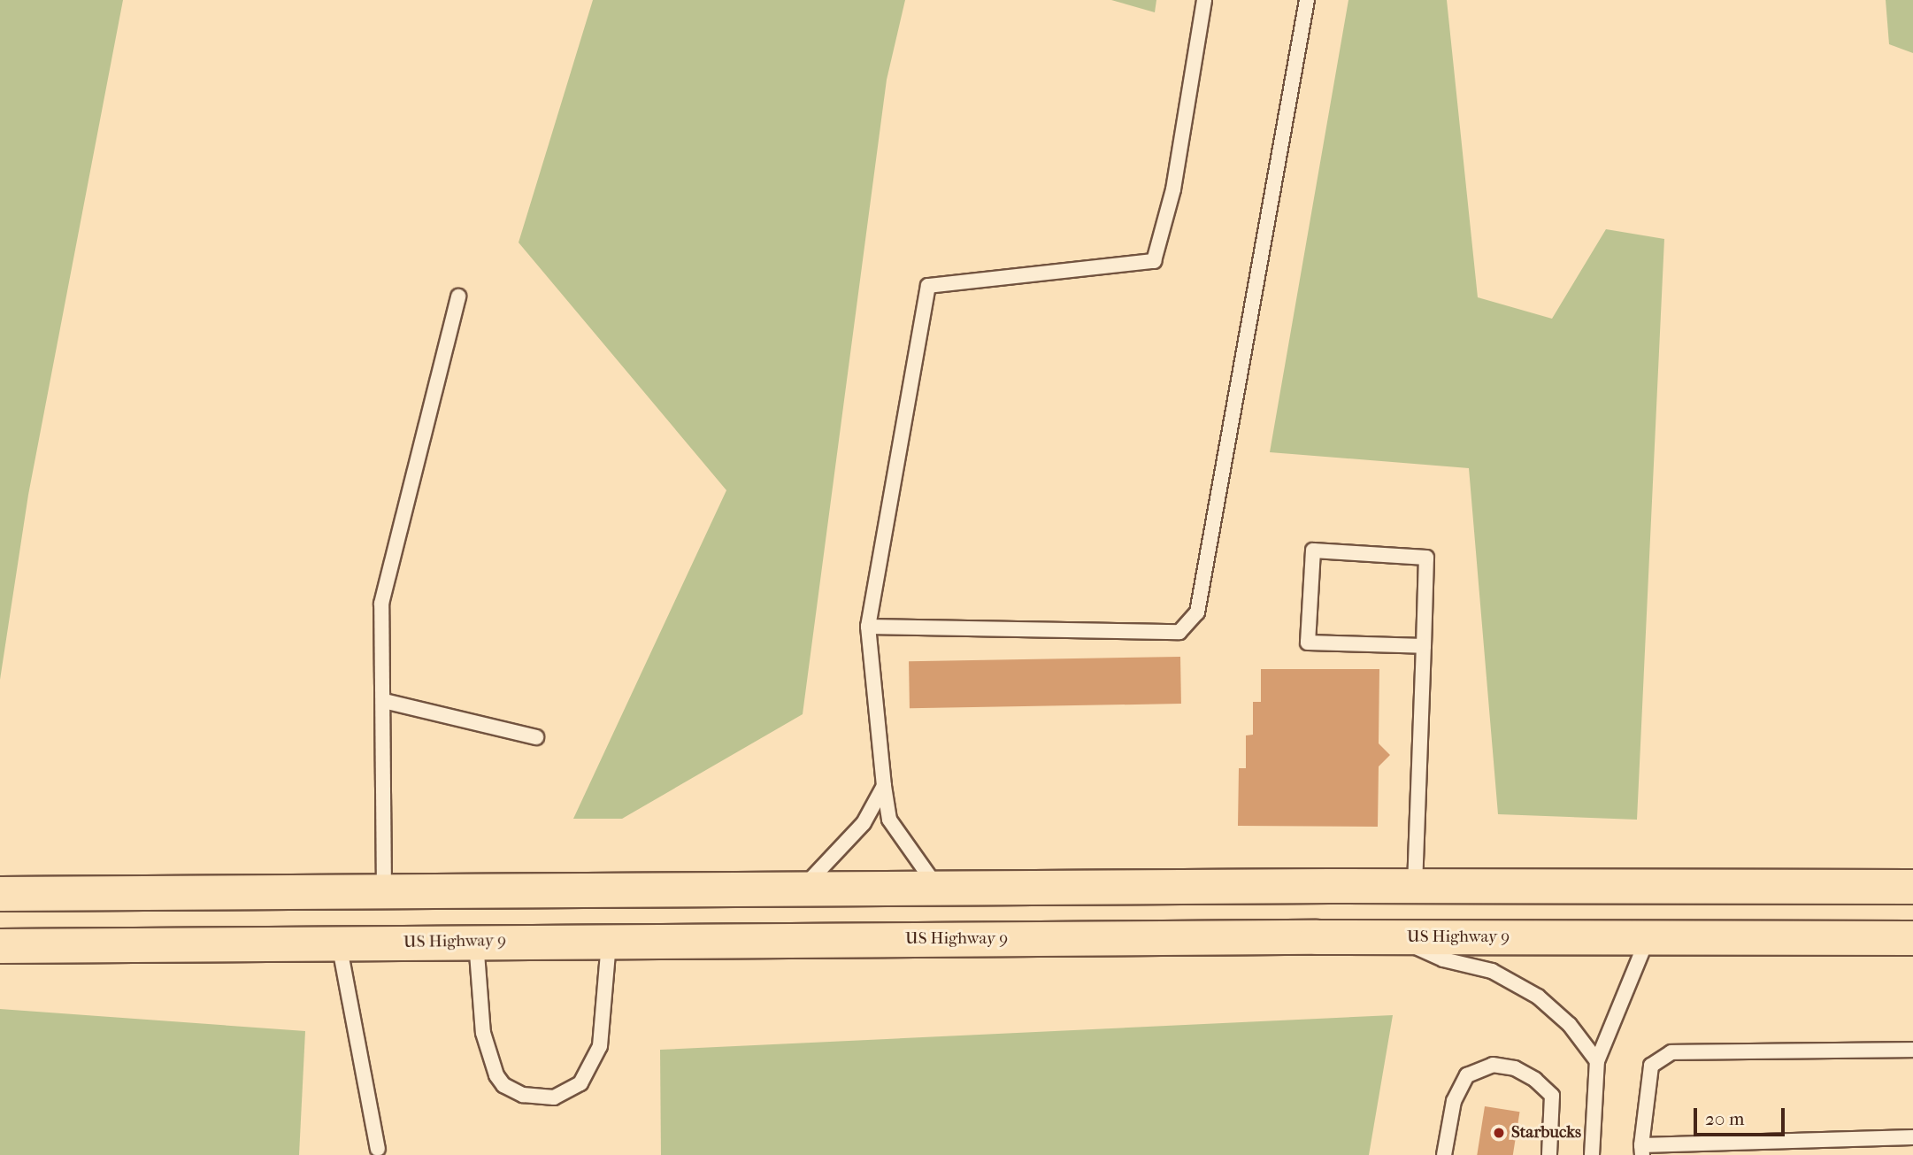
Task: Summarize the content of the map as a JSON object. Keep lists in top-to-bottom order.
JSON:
{
  "streets": {
    "highway": ["US Highway 9"]
  },
  "places": ["Starbucks"],
  "scale_bar": "20 m"
}
